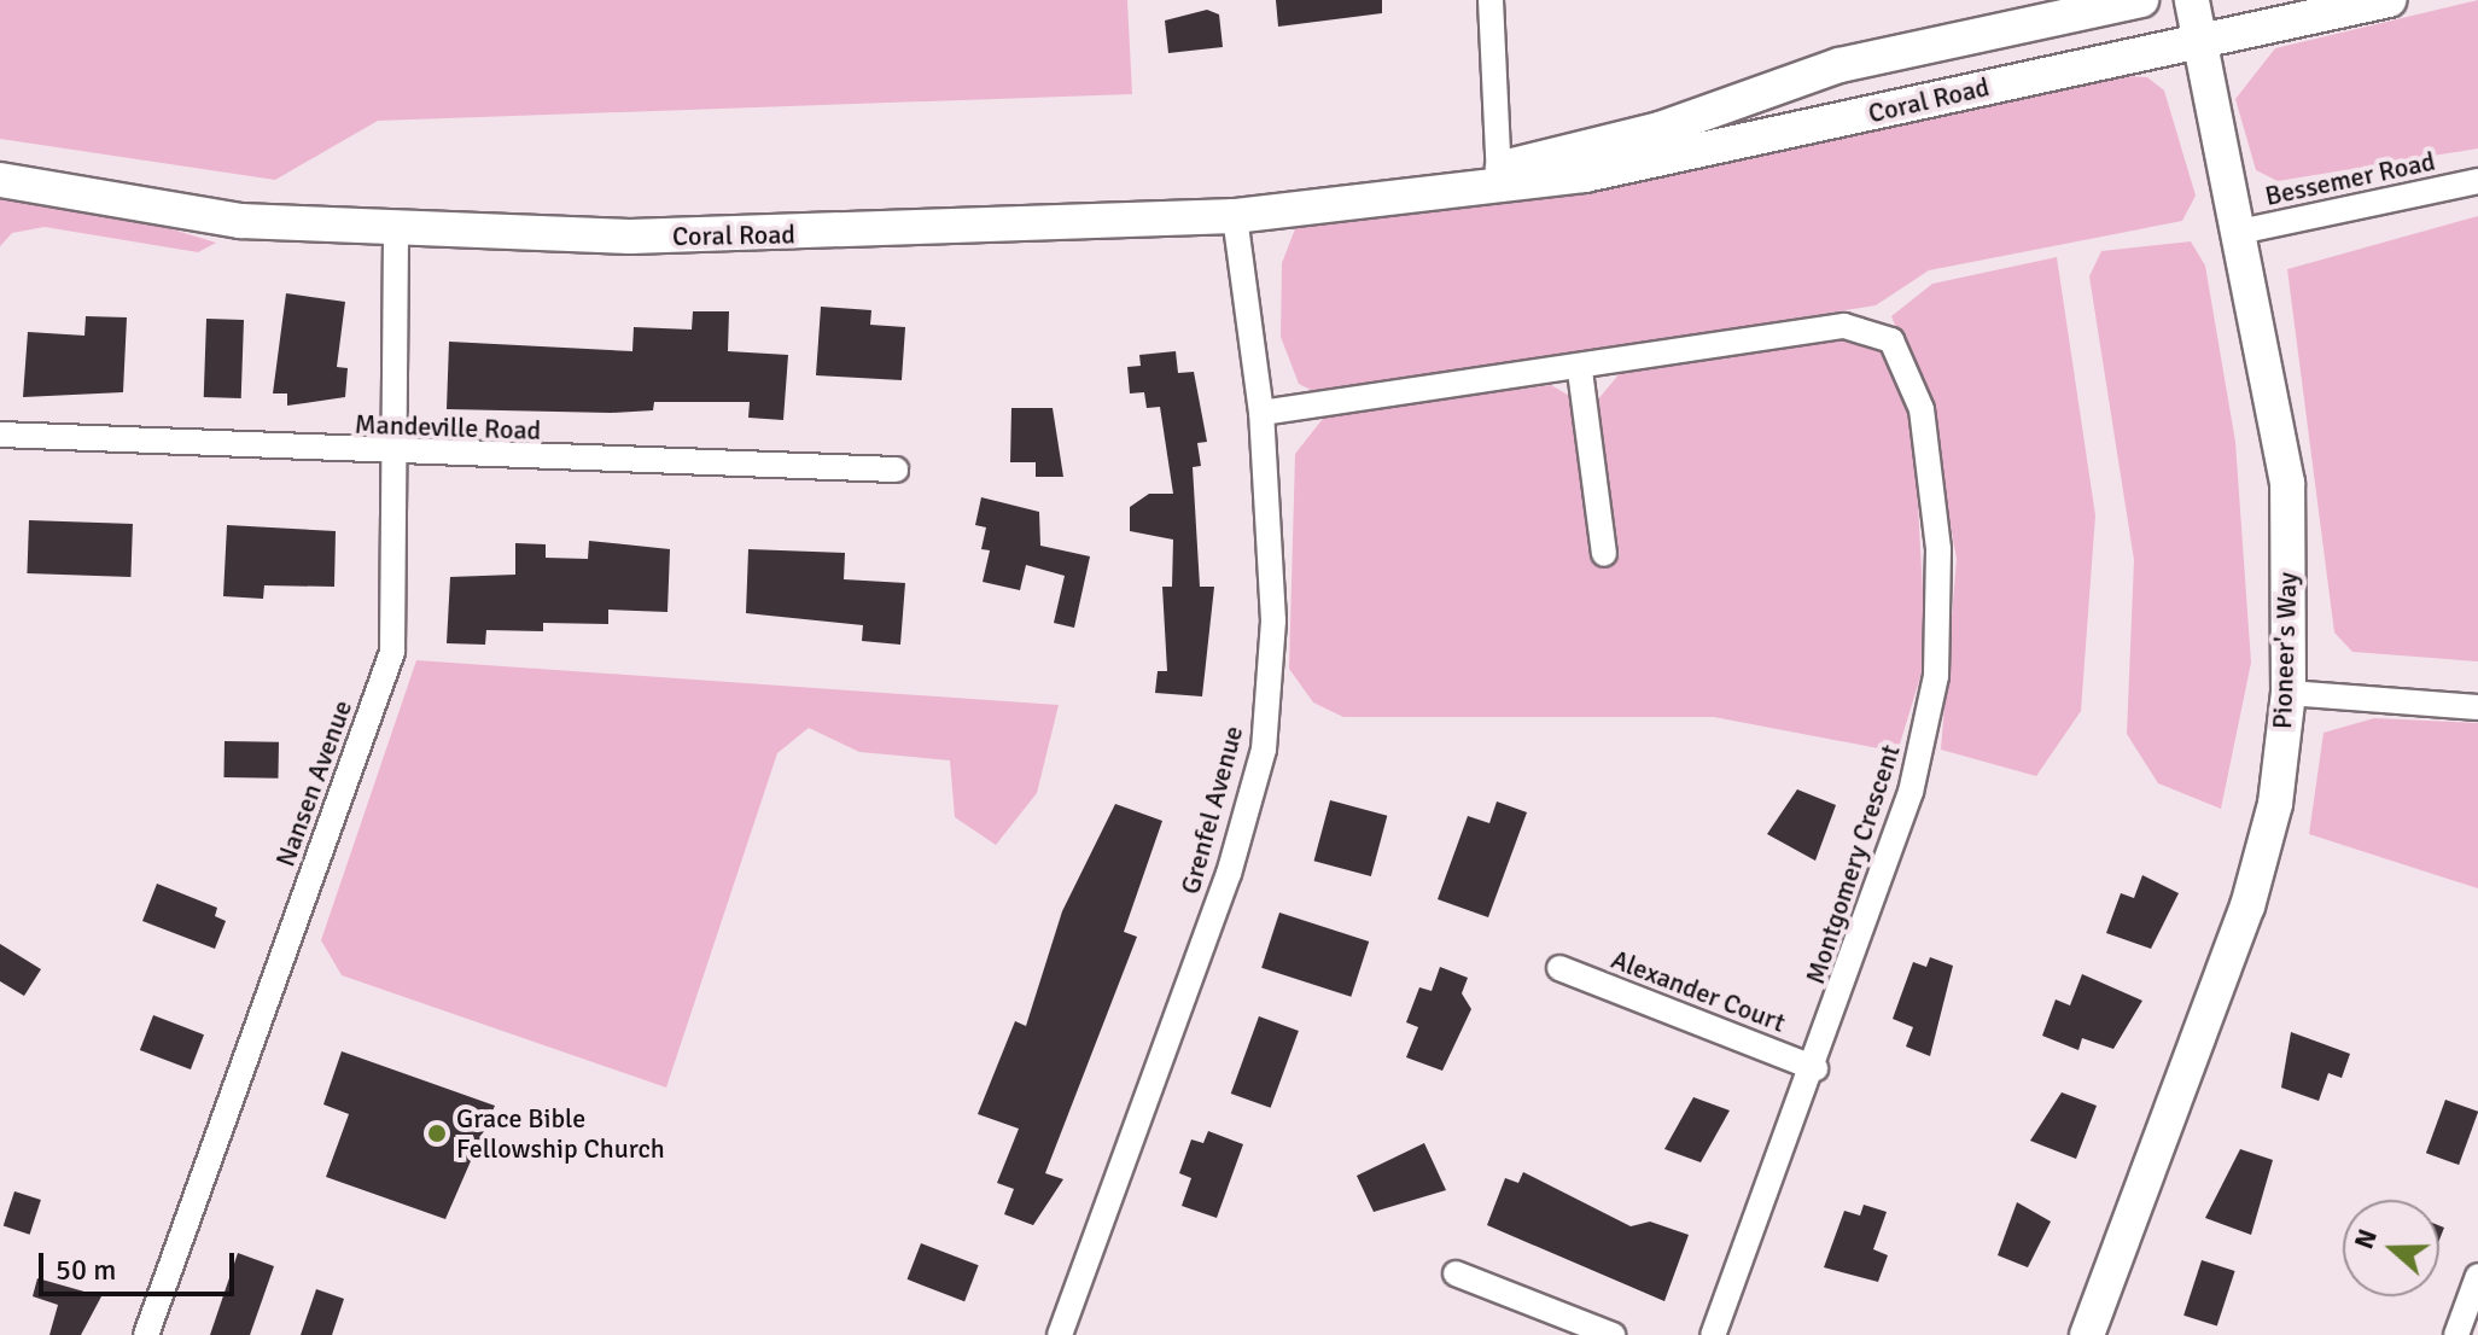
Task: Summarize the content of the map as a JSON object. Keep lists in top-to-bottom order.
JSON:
{
  "streets": {
    "main road": ["Coral Road", "Pioneer's Way"],
    "street": [
      "Bessemer Road",
      "Mandeville Road",
      "Nansen Avenue",
      "Grenfel Avenue",
      "Montgomery Crescent",
      "Alexander Court"
    ]
  },
  "crossings": [
    ["Coral Road", "Pioneer's Way"],
    ["Coral Road", "Nansen Avenue"],
    ["Coral Road", "Grenfel Avenue"],
    ["Bessemer Road", "Pioneer's Way"],
    ["Mandeville Road", "Nansen Avenue"],
    ["Grenfel Avenue", "Montgomery Crescent"],
    ["Montgomery Crescent", "Alexander Court"]
  ],
  "places": ["Grace Bible Fellowship Church"],
  "scale_bar": "50 m",
  "north": "left"
}
